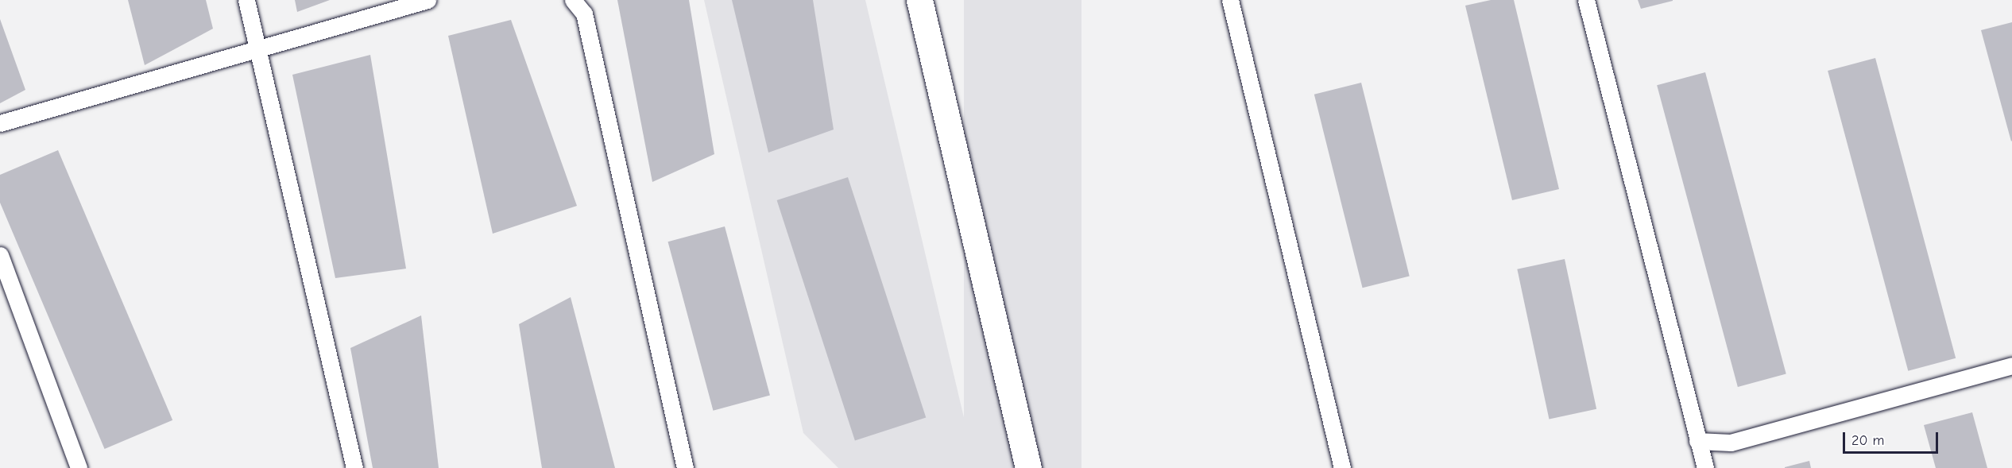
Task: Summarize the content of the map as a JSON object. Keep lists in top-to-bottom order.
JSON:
{
  "scale_bar": "20 m"
}
